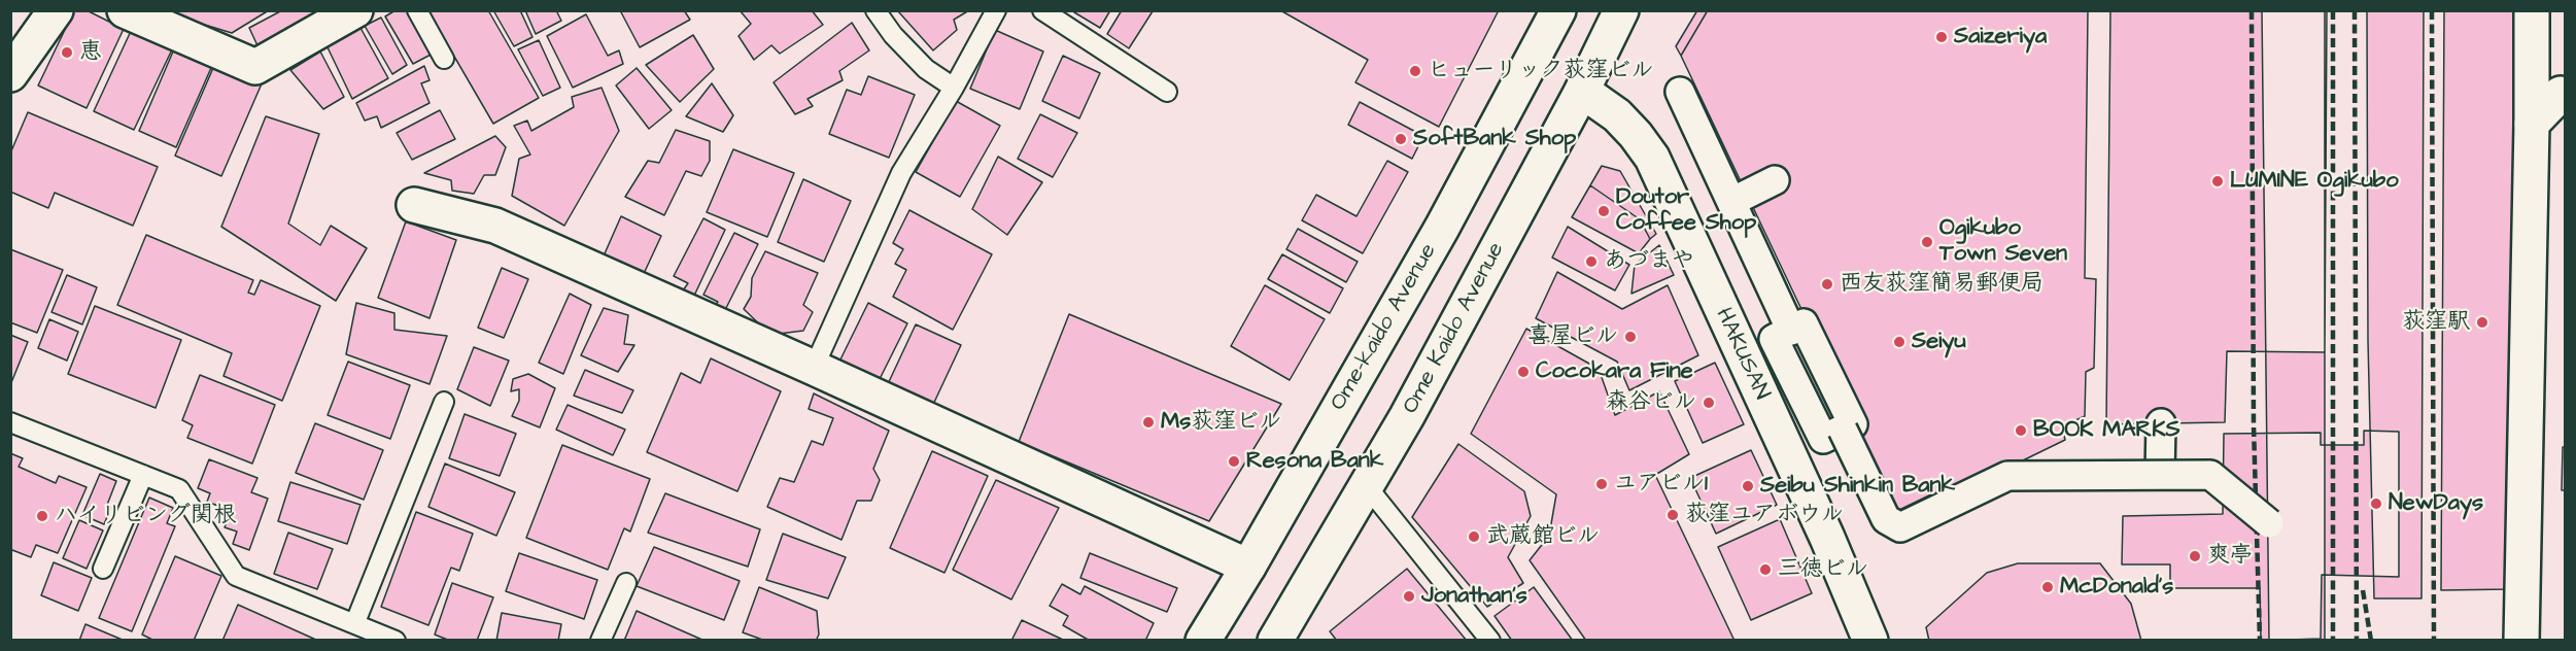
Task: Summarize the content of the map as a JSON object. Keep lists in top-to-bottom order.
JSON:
{
  "streets": {
    "street": ["Ome-kaido Avenue", "Ome Kaido Avenue", "HAKUSAN"]
  },
  "crossings": [
    ["Ome Kaido Avenue", "HAKUSAN"]
  ],
  "places": [
    "Saizeriya",
    "恵",
    "ヒューリック荻窪ビル",
    "SoftBank Shop",
    "LUMINE Ogikubo",
    "Doutor Coffee Shop",
    "Ogikubo Town Seven",
    "あづまや",
    "西友荻窪簡易郵便局",
    "荻窪駅",
    "喜屋ビル",
    "Seiyu",
    "Cocokara Fine",
    "森谷ビル",
    "Ms荻窪ビル",
    "BOOK MARKS",
    "Resona Bank",
    "ユアビル1",
    "Seibu Shinkin Bank",
    "NewDays",
    "荻窪ユアボウル",
    "ハイリビング関根",
    "武蔵館ビル",
    "爽亭",
    "三徳ビル",
    "McDonald's",
    "Jonathan's"
  ]
}
